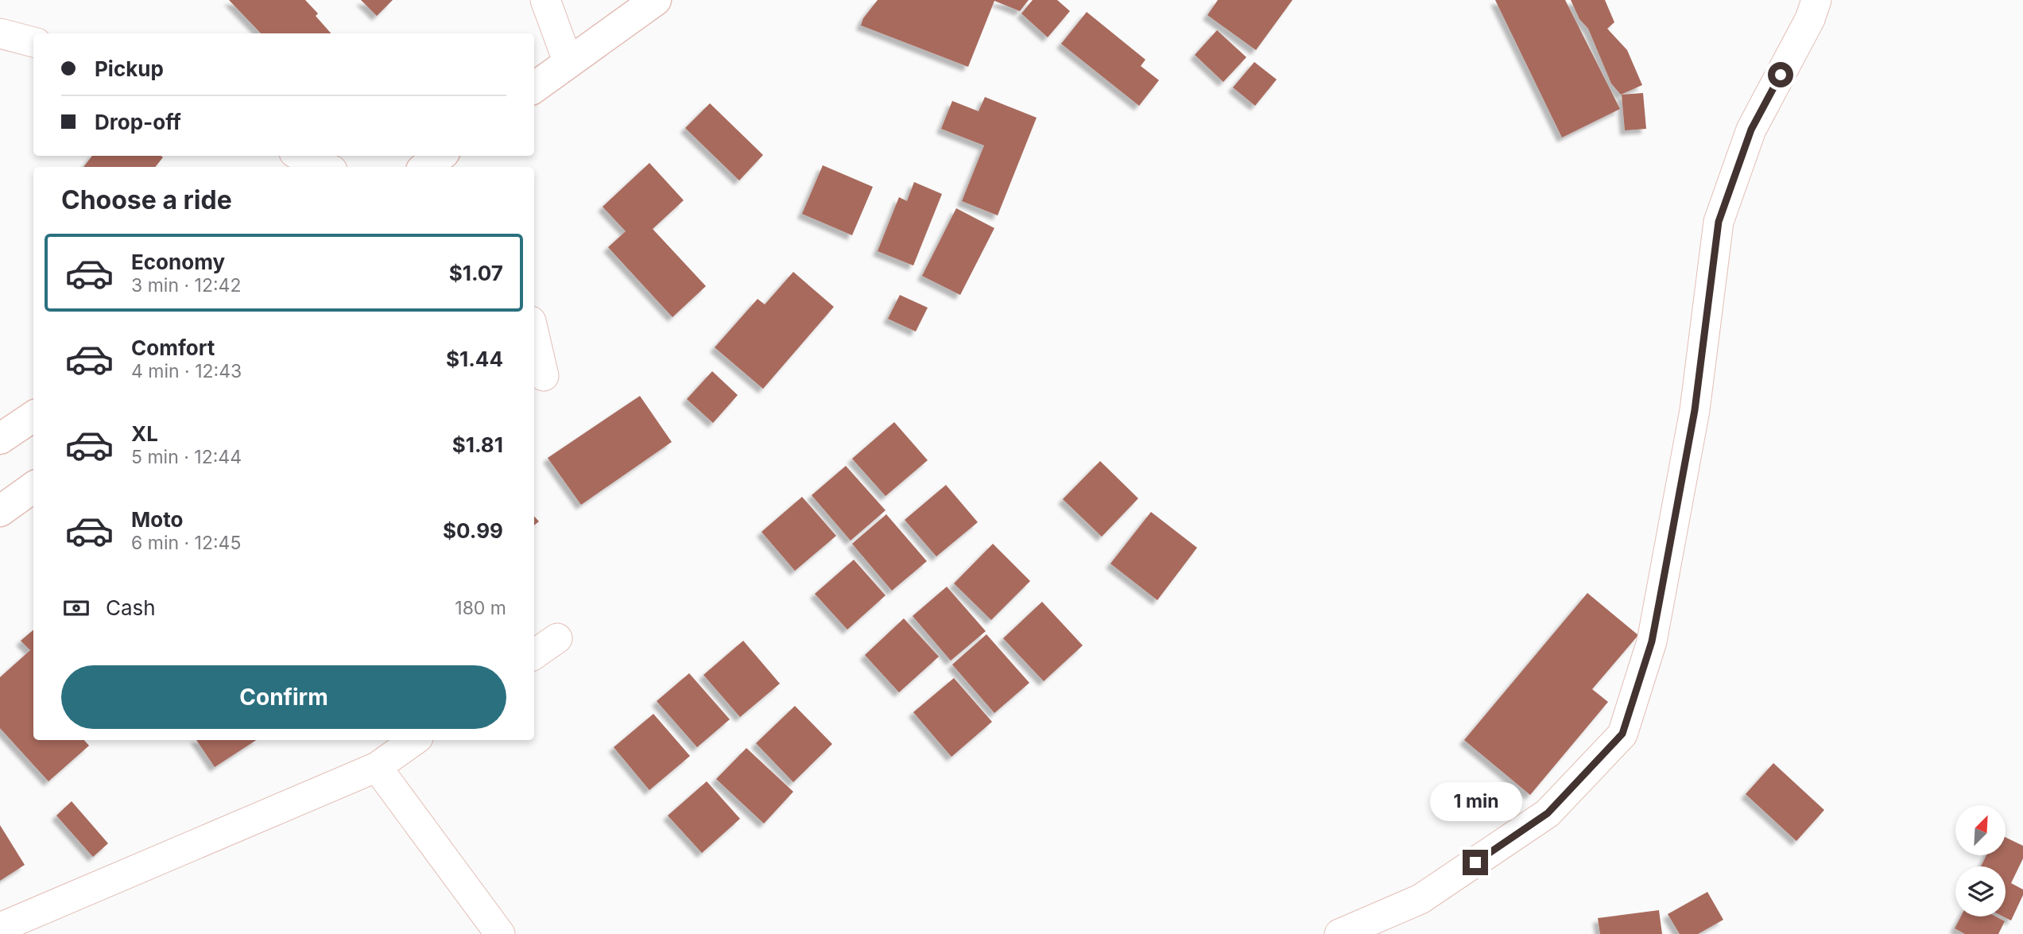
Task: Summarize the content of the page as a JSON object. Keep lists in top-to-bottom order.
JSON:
{
  "north": "top right",
  "page": {
    "banner": ["Pickup", "Drop-off"],
    "heading": "Choose a ride",
    "list": [
      {
        "name": "Economy",
        "note": "3 min · 12:42",
        "value": "$1.07"
      },
      {
        "name": "Comfort",
        "note": "4 min · 12:43",
        "value": "$1.44"
      },
      {
        "name": "XL",
        "note": "5 min · 12:44",
        "value": "$1.81"
      },
      {
        "name": "Moto",
        "note": "6 min · 12:45",
        "value": "$0.99"
      }
    ],
    "pay": ["Cash", "180 m"],
    "buttons": "Confirm",
    "bubble": "1 min"
  }
}
